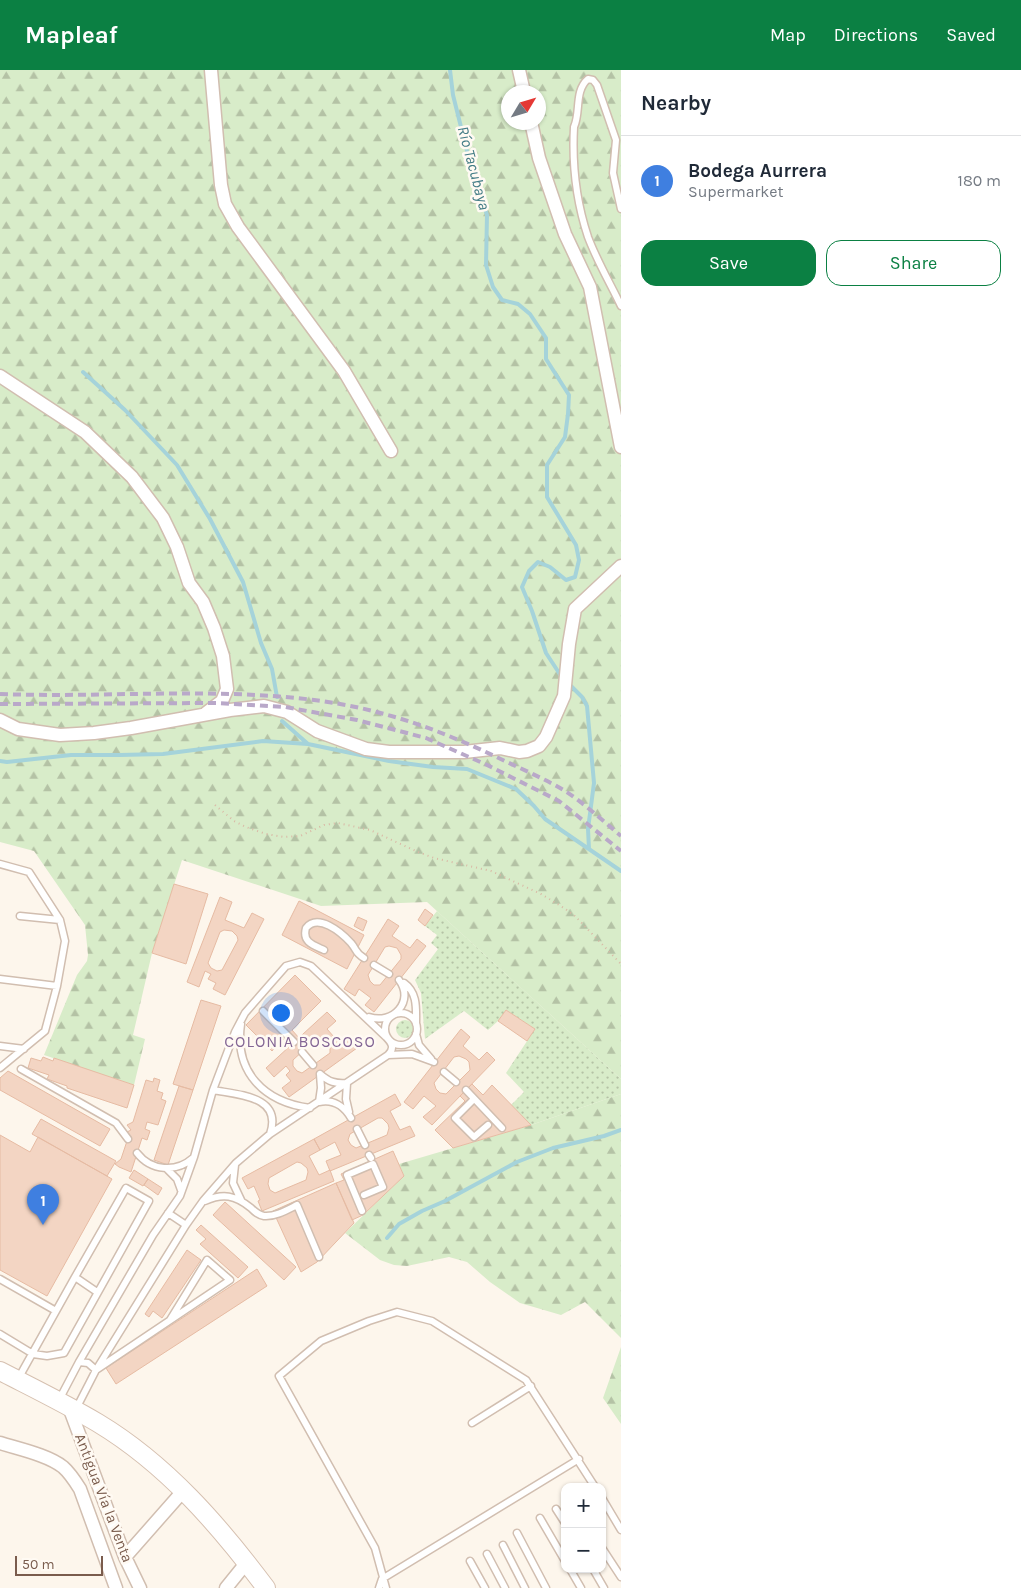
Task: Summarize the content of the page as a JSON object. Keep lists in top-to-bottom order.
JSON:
{
  "streets": {
    "street": ["Antigua Vía la Venta"]
  },
  "districts": ["COLONIA BOSCOSO"],
  "water": ["Río Tacubaya"],
  "scale_bar": "50 m",
  "north": "top right",
  "page": {
    "header": "Mapleaf",
    "nav": ["Map", "Directions", "Saved"],
    "heading": "Nearby",
    "list": [
      {
        "mark": "1",
        "name": "Bodega Aurrera",
        "note": "Supermarket",
        "value": "180 m"
      }
    ],
    "buttons": ["Save", "Share"],
    "pins": "1",
    "map_buttons": ["+", "−"],
    "scale": "50 m"
  }
}
